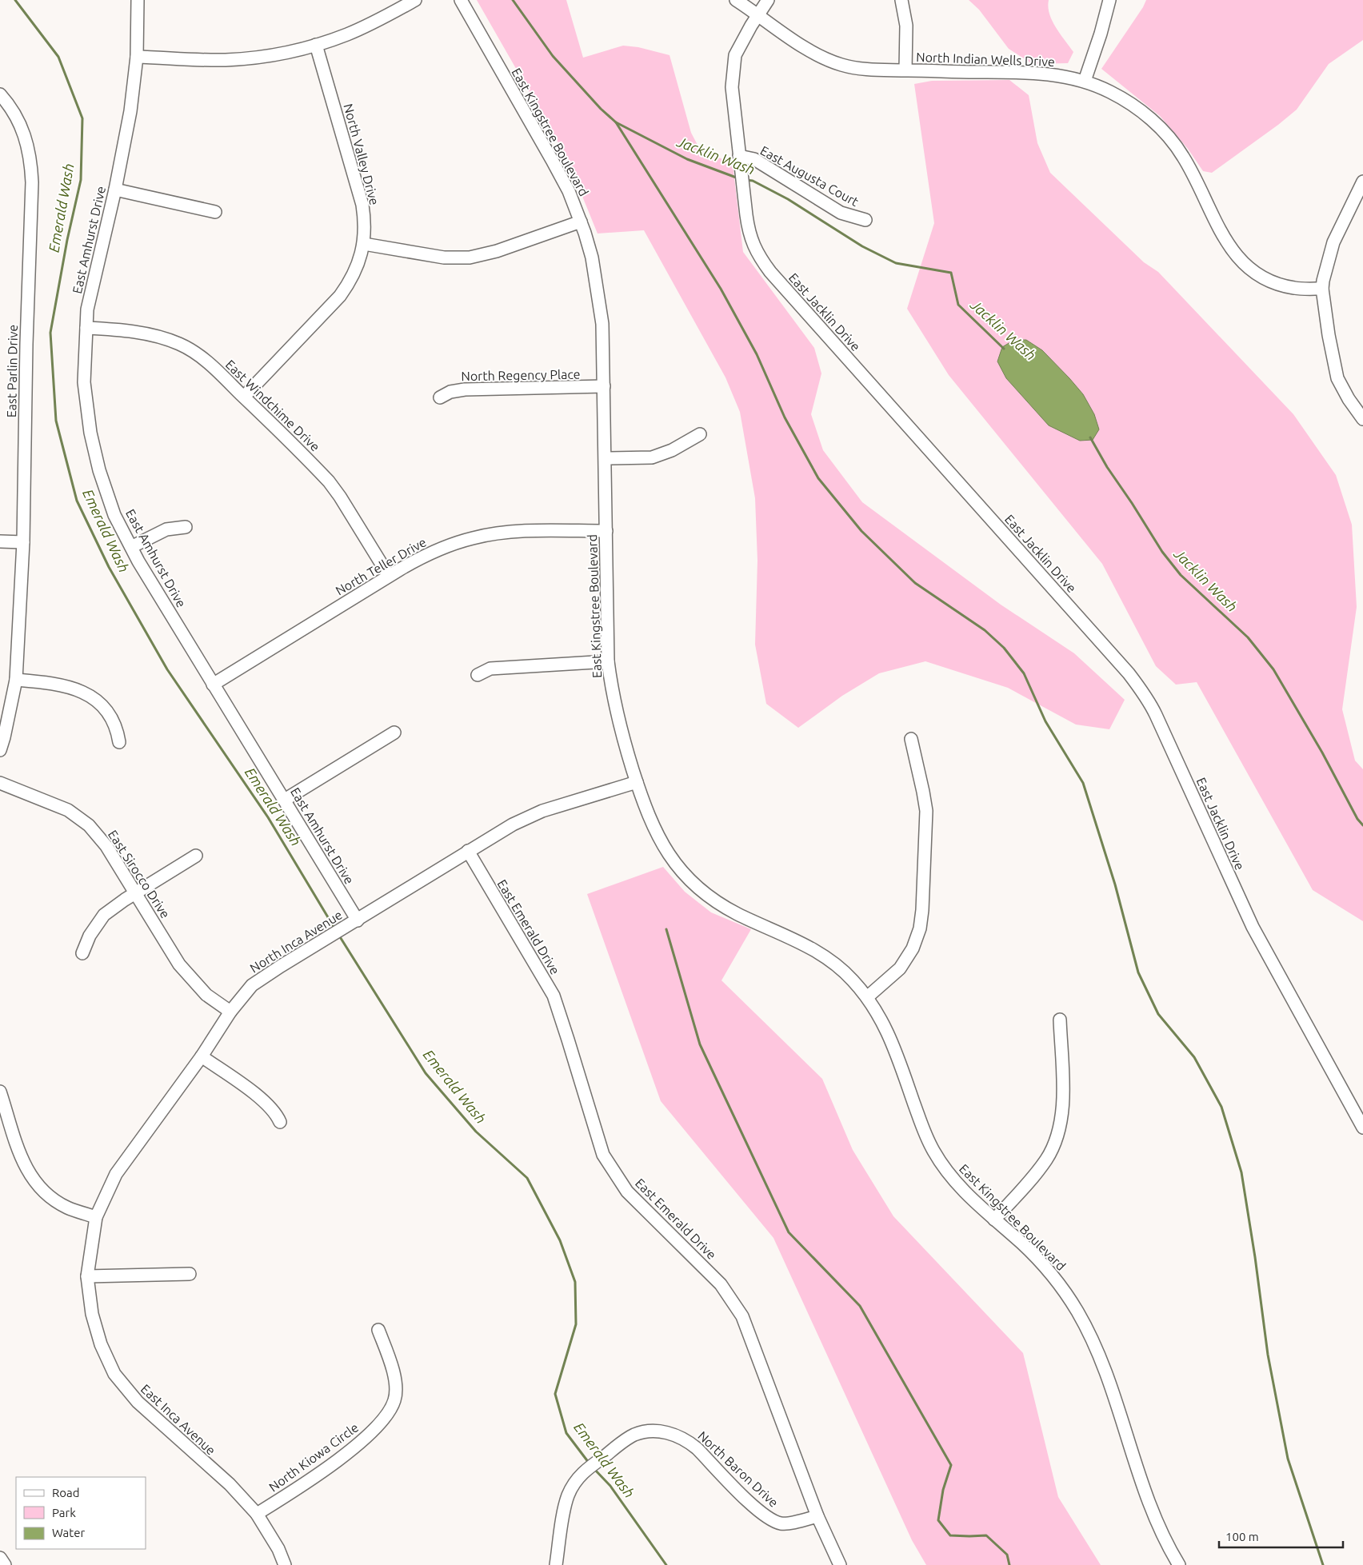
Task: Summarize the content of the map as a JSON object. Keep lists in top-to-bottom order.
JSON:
{
  "streets": {
    "street": [
      "North Indian Wells Drive",
      "East Kingstree Boulevard",
      "North Valley Drive",
      "East Augusta Court",
      "East Amhurst Drive",
      "East Jacklin Drive",
      "East Parlin Drive",
      "North Regency Place",
      "East Windchime Drive",
      "North Teller Drive",
      "East Sirocco Drive",
      "East Emerald Drive",
      "North Inca Avenue",
      "East Inca Avenue",
      "North Kiowa Circle",
      "North Baron Drive"
    ]
  },
  "crossings": [
    ["North Indian Wells Drive", "East Jacklin Drive"],
    ["East Kingstree Boulevard", "North Regency Place"],
    ["East Kingstree Boulevard", "North Teller Drive"],
    ["East Kingstree Boulevard", "North Inca Avenue"],
    ["North Valley Drive", "East Windchime Drive"],
    ["East Augusta Court", "East Jacklin Drive"],
    ["East Amhurst Drive", "East Windchime Drive"],
    ["East Amhurst Drive", "North Teller Drive"],
    ["East Amhurst Drive", "North Inca Avenue"],
    ["East Windchime Drive", "North Teller Drive"],
    ["East Sirocco Drive", "North Inca Avenue"],
    ["East Emerald Drive", "North Inca Avenue"],
    ["East Emerald Drive", "North Baron Drive"],
    ["North Inca Avenue", "East Inca Avenue"],
    ["East Inca Avenue", "North Kiowa Circle"]
  ],
  "water": ["Jacklin Wash", "Emerald Wash"],
  "legend": ["Road", "Park", "Water"],
  "scale_bar": "100 m"
}
